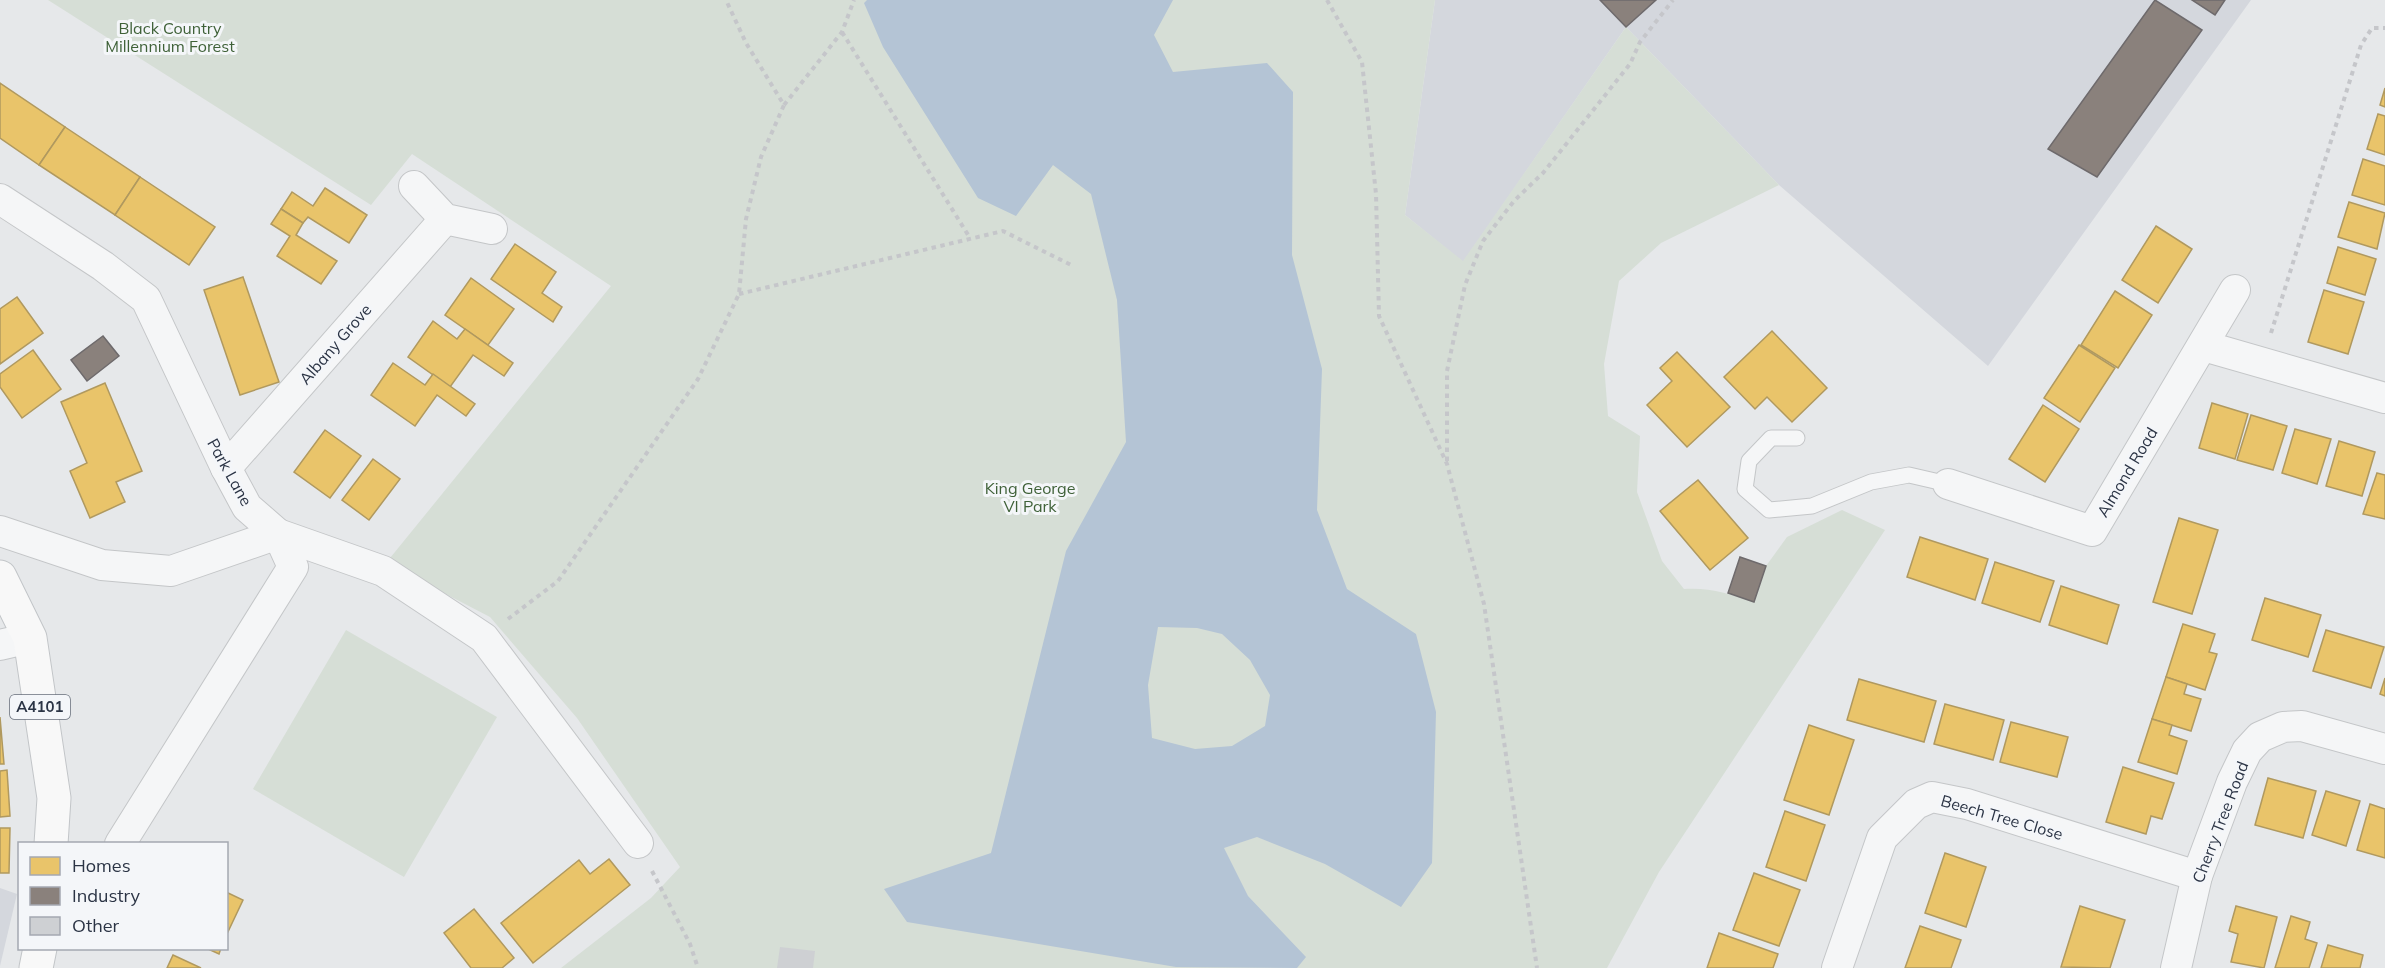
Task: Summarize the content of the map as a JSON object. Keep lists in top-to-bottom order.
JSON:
{
  "streets": {
    "main road": ["A4101"],
    "street": [
      "Albany Grove",
      "Park Lane",
      "Almond Road",
      "Beech Tree Close",
      "Cherry Tree Road"
    ]
  },
  "crossings": [
    ["Albany Grove", "Park Lane"],
    ["Beech Tree Close", "Cherry Tree Road"]
  ],
  "parks": ["Black Country Millennium Forest", "King George VI Park"],
  "legend": ["Homes", "Industry", "Other"]
}
